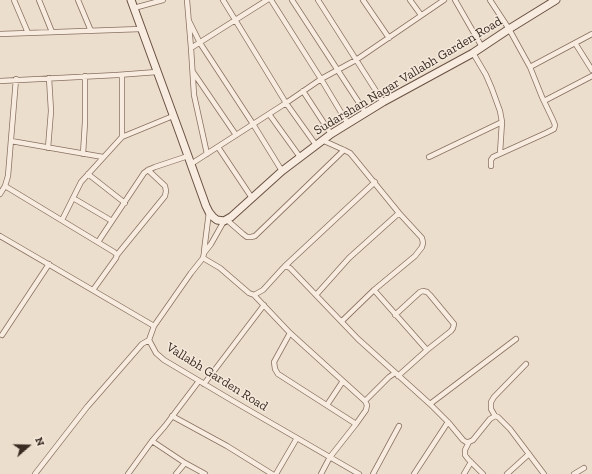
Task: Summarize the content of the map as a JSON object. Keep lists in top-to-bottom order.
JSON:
{
  "streets": {
    "street": ["Sudarshan Nagar Vallabh Garden Road", "Vallabh Garden Road"]
  },
  "crossings": [
    ["Sudarshan Nagar Vallabh Garden Road", "Vallabh Garden Road"]
  ],
  "north": "right"
}
